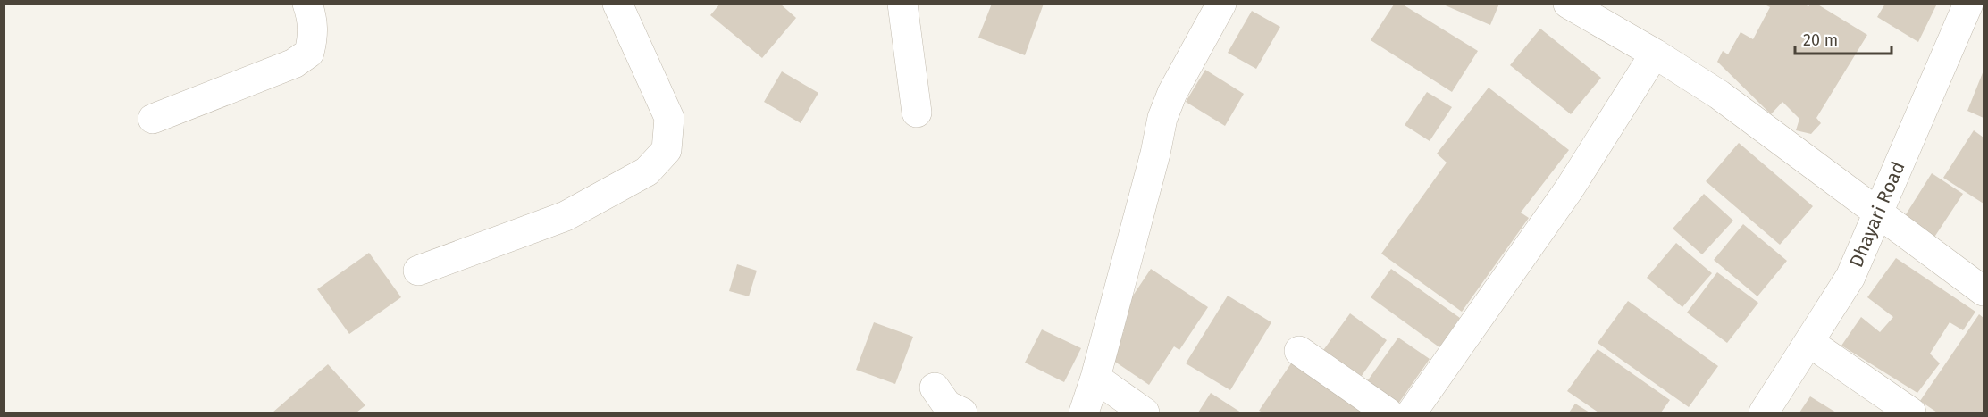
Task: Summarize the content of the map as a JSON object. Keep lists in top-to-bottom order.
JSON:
{
  "streets": {
    "street": ["Dhayari Road"]
  },
  "scale_bar": "20 m"
}
